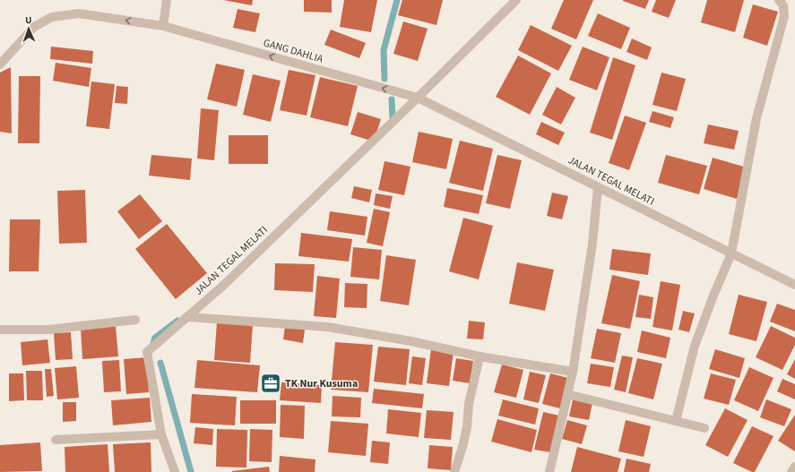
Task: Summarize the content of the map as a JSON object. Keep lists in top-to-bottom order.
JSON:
{
  "streets": {
    "street": ["GANG DAHLIA", "JALAN TEGAL MELATI"]
  },
  "crossings": [
    ["GANG DAHLIA", "JALAN TEGAL MELATI"]
  ],
  "one_way": ["GANG DAHLIA"],
  "places": {
    "office": ["TK Nur Kusuma"]
  },
  "north": "top"
}
